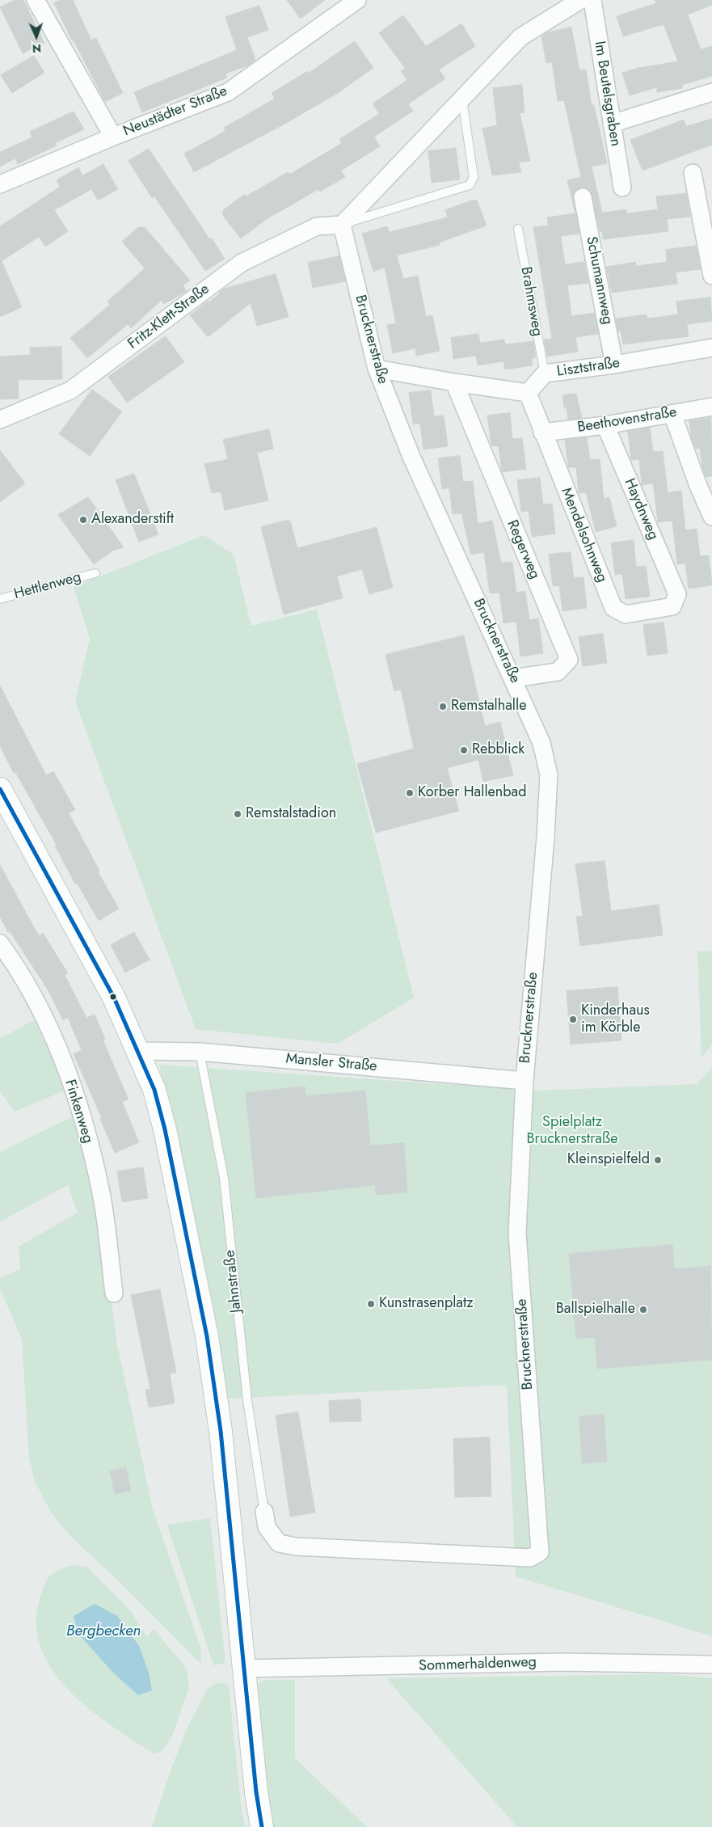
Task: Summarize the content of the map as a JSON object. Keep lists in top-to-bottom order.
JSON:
{
  "streets": {
    "street": [
      "Im Beutelsgraben",
      "Neustädter Straße",
      "Schumannweg",
      "Fritz-Klett-Straße",
      "Brucknerstraße",
      "Lisztstraße",
      "Beethovenstraße",
      "Haydnweg",
      "Mendelsohnweg",
      "Regerweg",
      "Mansler Straße",
      "Finkenweg",
      "Sommerhaldenweg"
    ],
    "lane": ["Brahmsweg", "Hettlenweg", "Jahnstraße"]
  },
  "crossings": [
    ["Schumannweg", "Lisztstraße"],
    ["Brahmsweg", "Lisztstraße"],
    ["Fritz-Klett-Straße", "Brucknerstraße"],
    ["Brucknerstraße", "Regerweg"],
    ["Brucknerstraße", "Mansler Straße"],
    ["Brucknerstraße", "Jahnstraße"],
    ["Lisztstraße", "Mendelsohnweg"],
    ["Beethovenstraße", "Haydnweg"],
    ["Beethovenstraße", "Mendelsohnweg"],
    ["Haydnweg", "Mendelsohnweg"],
    ["Mansler Straße", "Jahnstraße"]
  ],
  "water": ["Bergbecken"],
  "parks": ["Spielplatz Brucknerstraße"],
  "places": [
    "Alexanderstift",
    "Remstalhalle",
    "Rebblick",
    "Korber Hallenbad",
    "Remstalstadion",
    "Kinderhaus im Körble",
    "Kleinspielfeld",
    "Kunstrasenplatz",
    "Ballspielhalle"
  ],
  "north": "bottom"
}
